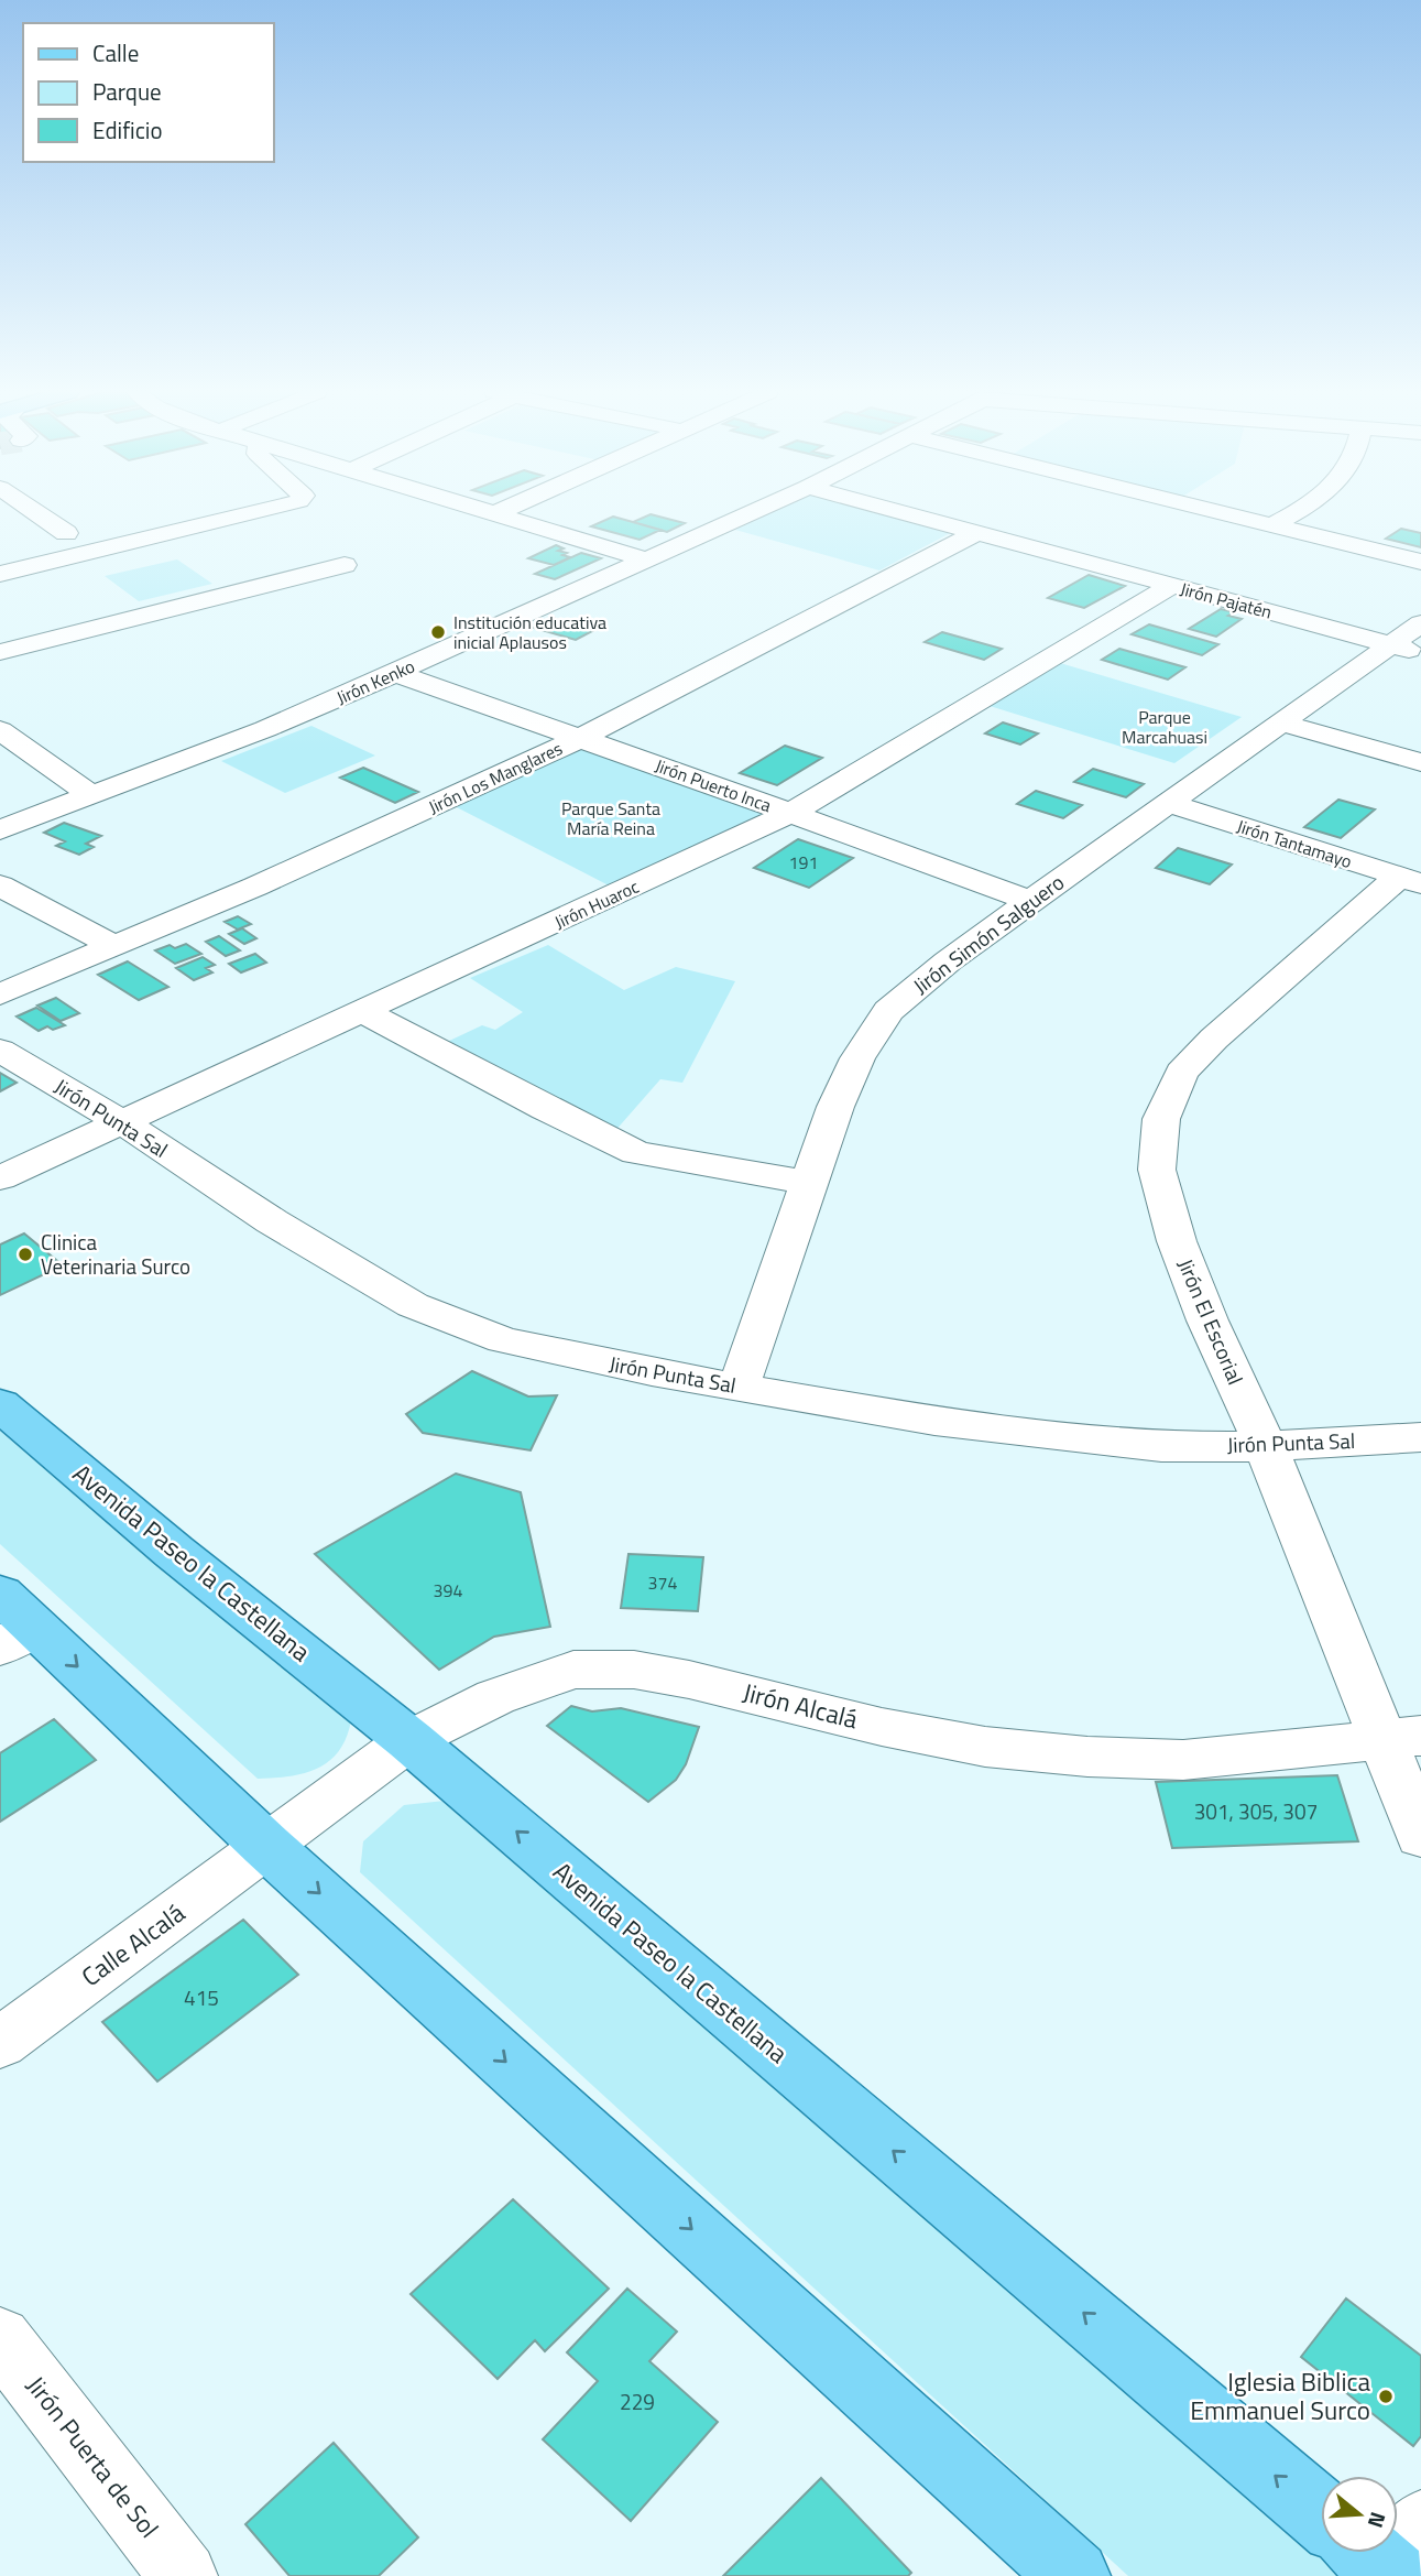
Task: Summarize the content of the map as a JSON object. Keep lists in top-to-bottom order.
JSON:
{
  "streets": {
    "main road": ["Avenida Paseo la Castellana"],
    "street": [
      "Jirón Pajatén",
      "Jirón Kenko",
      "Jirón Los Manglares",
      "Jirón Puerto Inca",
      "Jirón Tantamayo",
      "Jirón Huaroc",
      "Jirón Simón Salguero",
      "Jirón Punta Sal",
      "Jirón El Escorial",
      "Jirón Alcalá",
      "Calle Alcalá",
      "Jirón Puerta de Sol"
    ]
  },
  "crossings": [
    ["Jirón Pajatén", "Jirón Los Manglares"],
    ["Jirón Pajatén", "Jirón Huaroc"],
    ["Jirón Pajatén", "Jirón Simón Salguero"],
    ["Jirón Kenko", "Jirón Puerto Inca"],
    ["Jirón Los Manglares", "Jirón Puerto Inca"],
    ["Jirón Puerto Inca", "Jirón Huaroc"],
    ["Jirón Puerto Inca", "Jirón Simón Salguero"],
    ["Jirón Tantamayo", "Jirón Simón Salguero"],
    ["Jirón Tantamayo", "Jirón El Escorial"],
    ["Jirón Huaroc", "Jirón Punta Sal"],
    ["Jirón Simón Salguero", "Jirón Punta Sal"],
    ["Jirón Punta Sal", "Jirón El Escorial"],
    ["Jirón El Escorial", "Jirón Alcalá"],
    ["Avenida Paseo la Castellana", "Jirón Alcalá"],
    ["Jirón Alcalá", "Calle Alcalá"]
  ],
  "parks": ["Parque Marcahuasi", "Parque Santa María Reina"],
  "places": ["Institución educativa inicial Aplausos", "Clinica Veterinaria Surco", "Iglesia Biblica Emmanuel Surco"],
  "house_numbers": [
    "191",
    "374",
    "394",
    "301, 305, 307",
    "415",
    "229"
  ],
  "legend": ["Calle", "Parque", "Edificio"],
  "north": "right"
}
